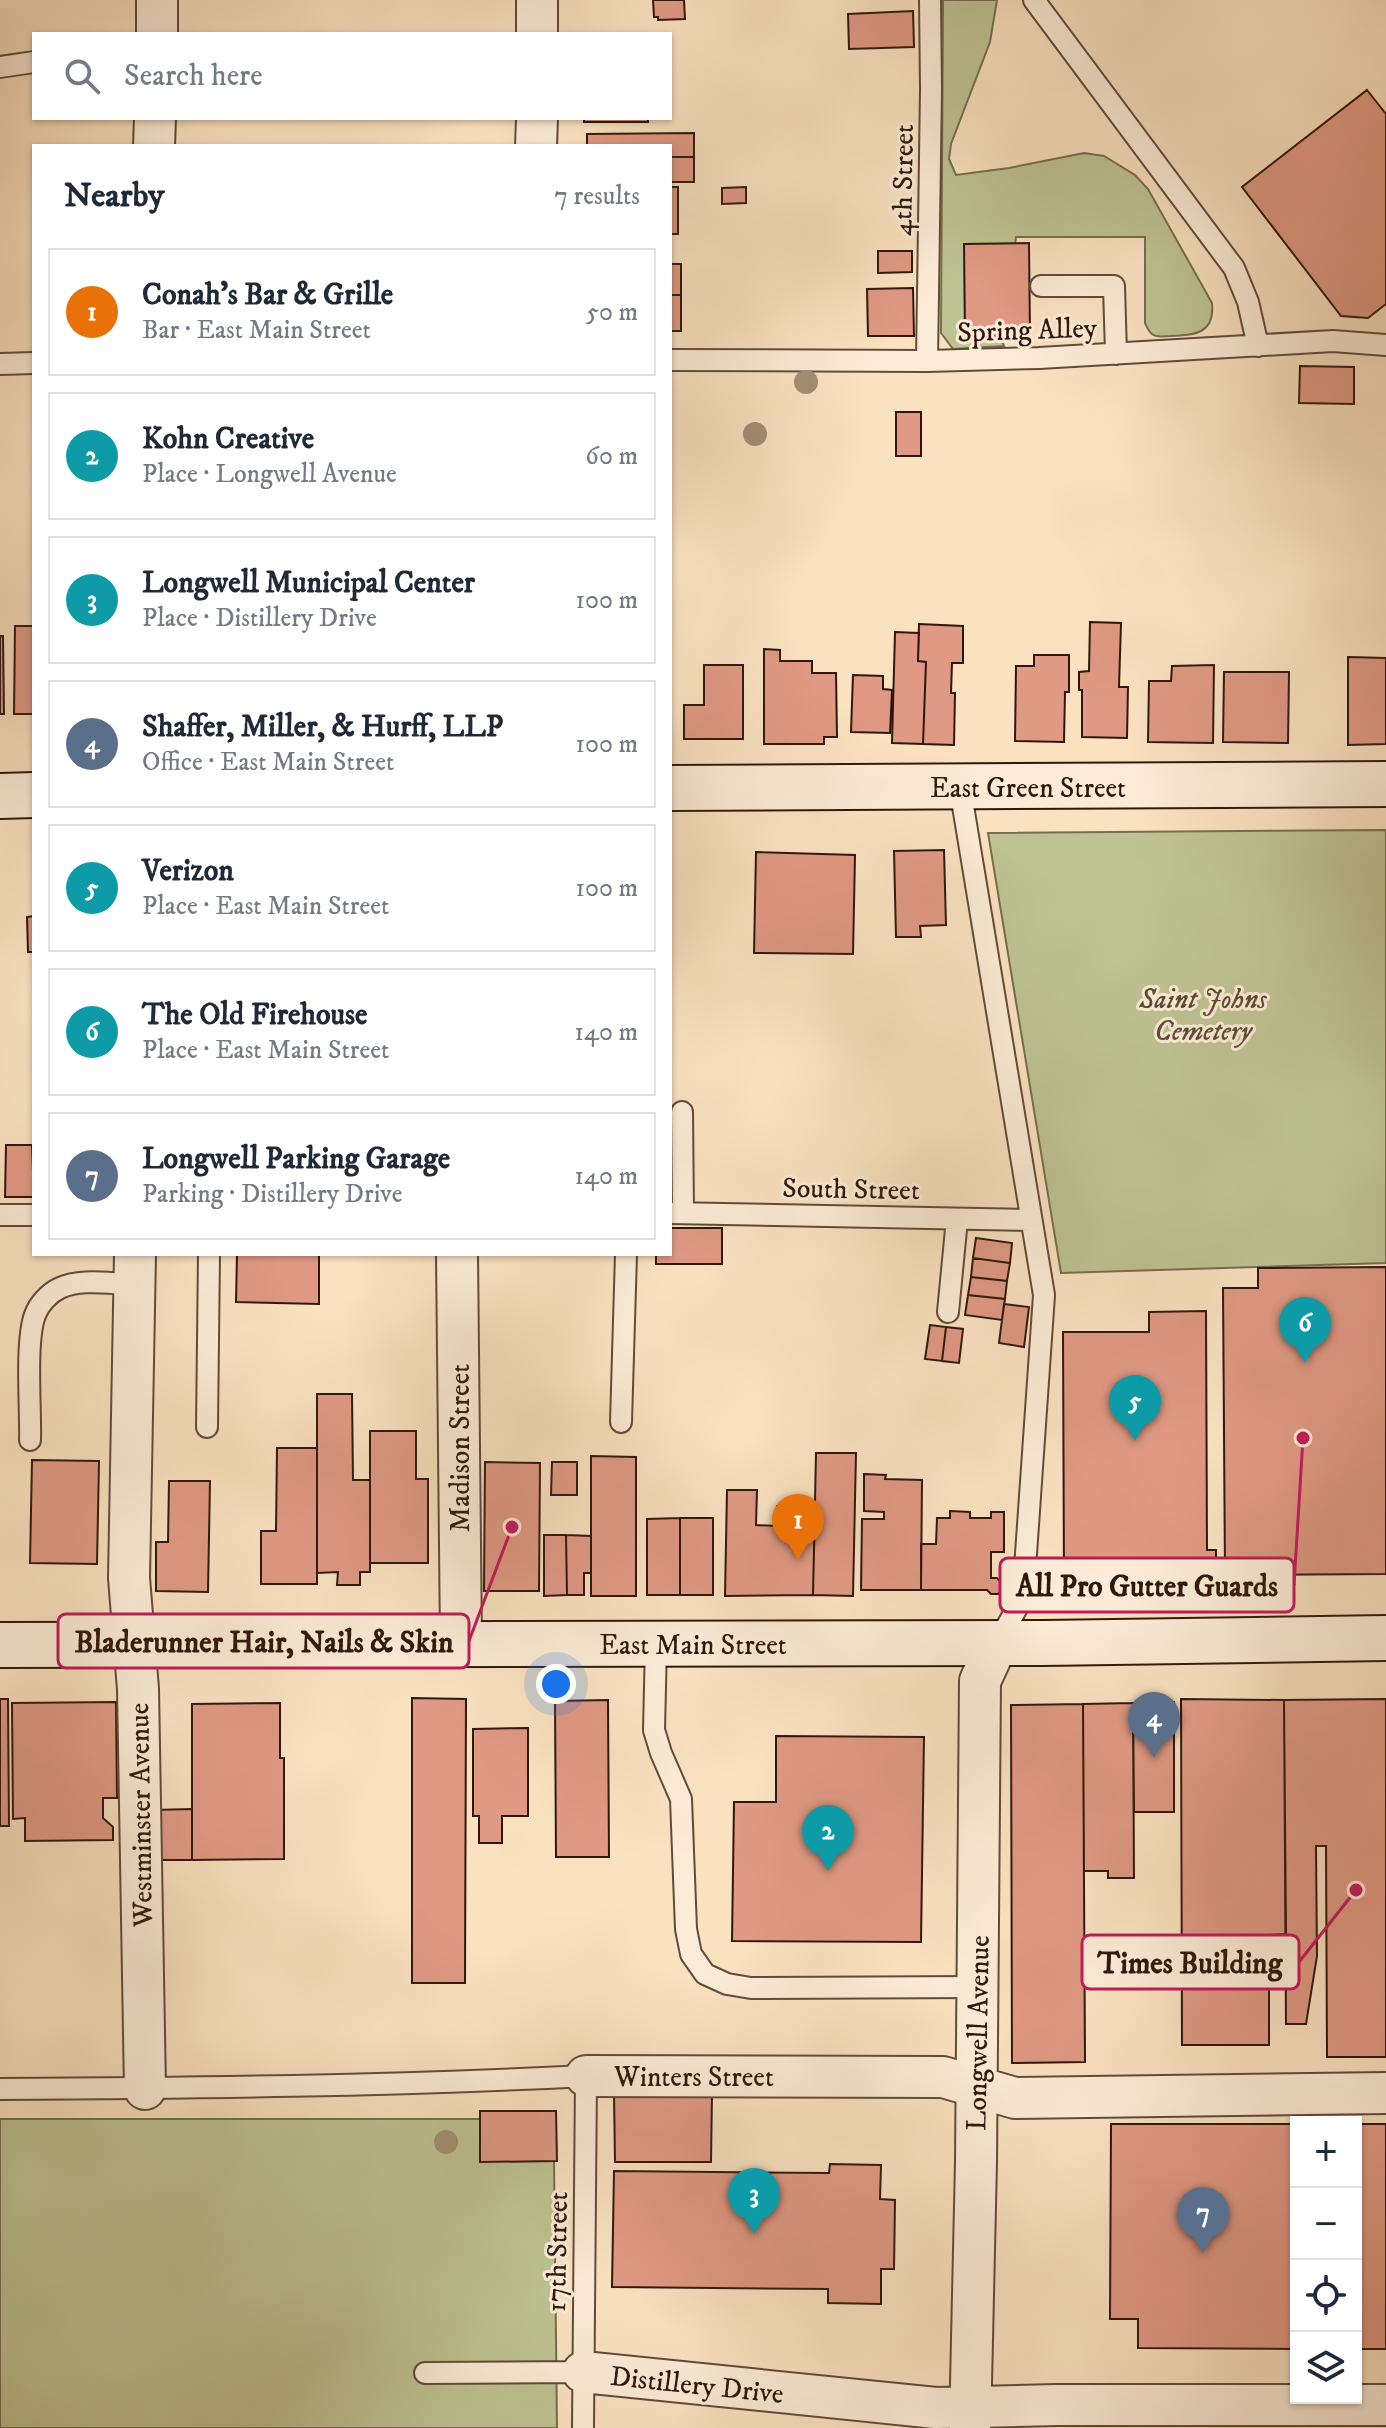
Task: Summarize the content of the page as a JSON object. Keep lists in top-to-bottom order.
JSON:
{
  "streets": {
    "main road": ["East Green Street", "East Main Street"],
    "street": [
      "Madison Street",
      "Westminster Avenue",
      "Longwell Avenue",
      "Winters Street",
      "Distillery Drive"
    ],
    "lane": [
      "4th Street",
      "Spring Alley",
      "South Street",
      "17th Street"
    ]
  },
  "crossings": [
    ["4th Street", "Spring Alley"],
    ["Madison Street", "East Main Street"],
    ["East Main Street", "Westminster Avenue"],
    ["East Main Street", "Longwell Avenue"],
    ["Westminster Avenue", "Winters Street"],
    ["Longwell Avenue", "Winters Street"],
    ["Longwell Avenue", "Distillery Drive"],
    ["Winters Street", "17th Street"],
    ["17th Street", "Distillery Drive"]
  ],
  "parks": ["Saint Johns Cemetery"],
  "places": ["All Pro Gutter Guards", "Bladerunner Hair, Nails & Skin", "Times Building"],
  "page": {
    "search": "Search here",
    "heading": ["Nearby", "7 results"],
    "list": [
      {
        "mark": "1",
        "name": "Conah's Bar & Grille",
        "note": "Bar · East Main Street",
        "value": "50 m"
      },
      {
        "mark": "2",
        "name": "Kohn Creative",
        "note": "Place · Longwell Avenue",
        "value": "60 m"
      },
      {
        "mark": "3",
        "name": "Longwell Municipal Center",
        "note": "Place · Distillery Drive",
        "value": "100 m"
      },
      {
        "mark": "4",
        "name": "Shaffer, Miller, & Hurff, LLP",
        "note": "Office · East Main Street",
        "value": "100 m"
      },
      {
        "mark": "5",
        "name": "Verizon",
        "note": "Place · East Main Street",
        "value": "100 m"
      },
      {
        "mark": "6",
        "name": "The Old Firehouse",
        "note": "Place · East Main Street",
        "value": "140 m"
      },
      {
        "mark": "7",
        "name": "Longwell Parking Garage",
        "note": "Parking · Distillery Drive",
        "value": "140 m"
      }
    ],
    "pins": [
      "6",
      "5",
      "1",
      "4",
      "2",
      "3",
      "7"
    ],
    "map_buttons": ["+", "−"]
  }
}
